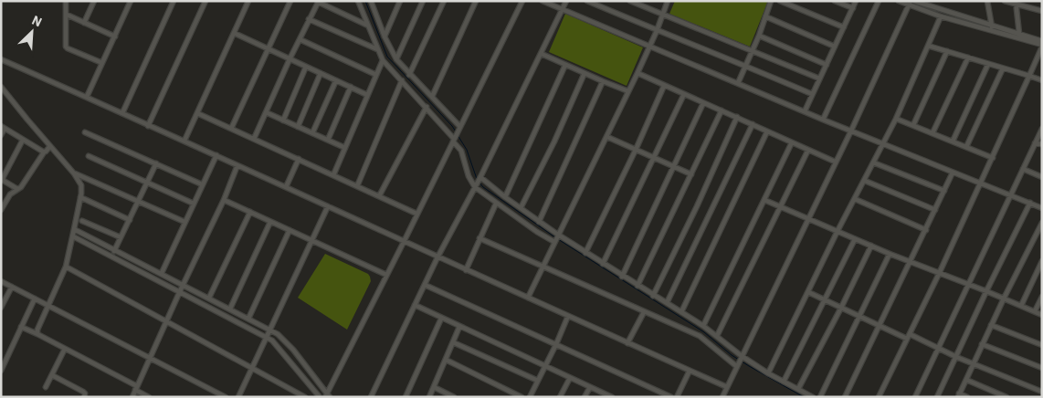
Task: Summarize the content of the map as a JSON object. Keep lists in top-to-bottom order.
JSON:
{
  "north": "top right"
}
